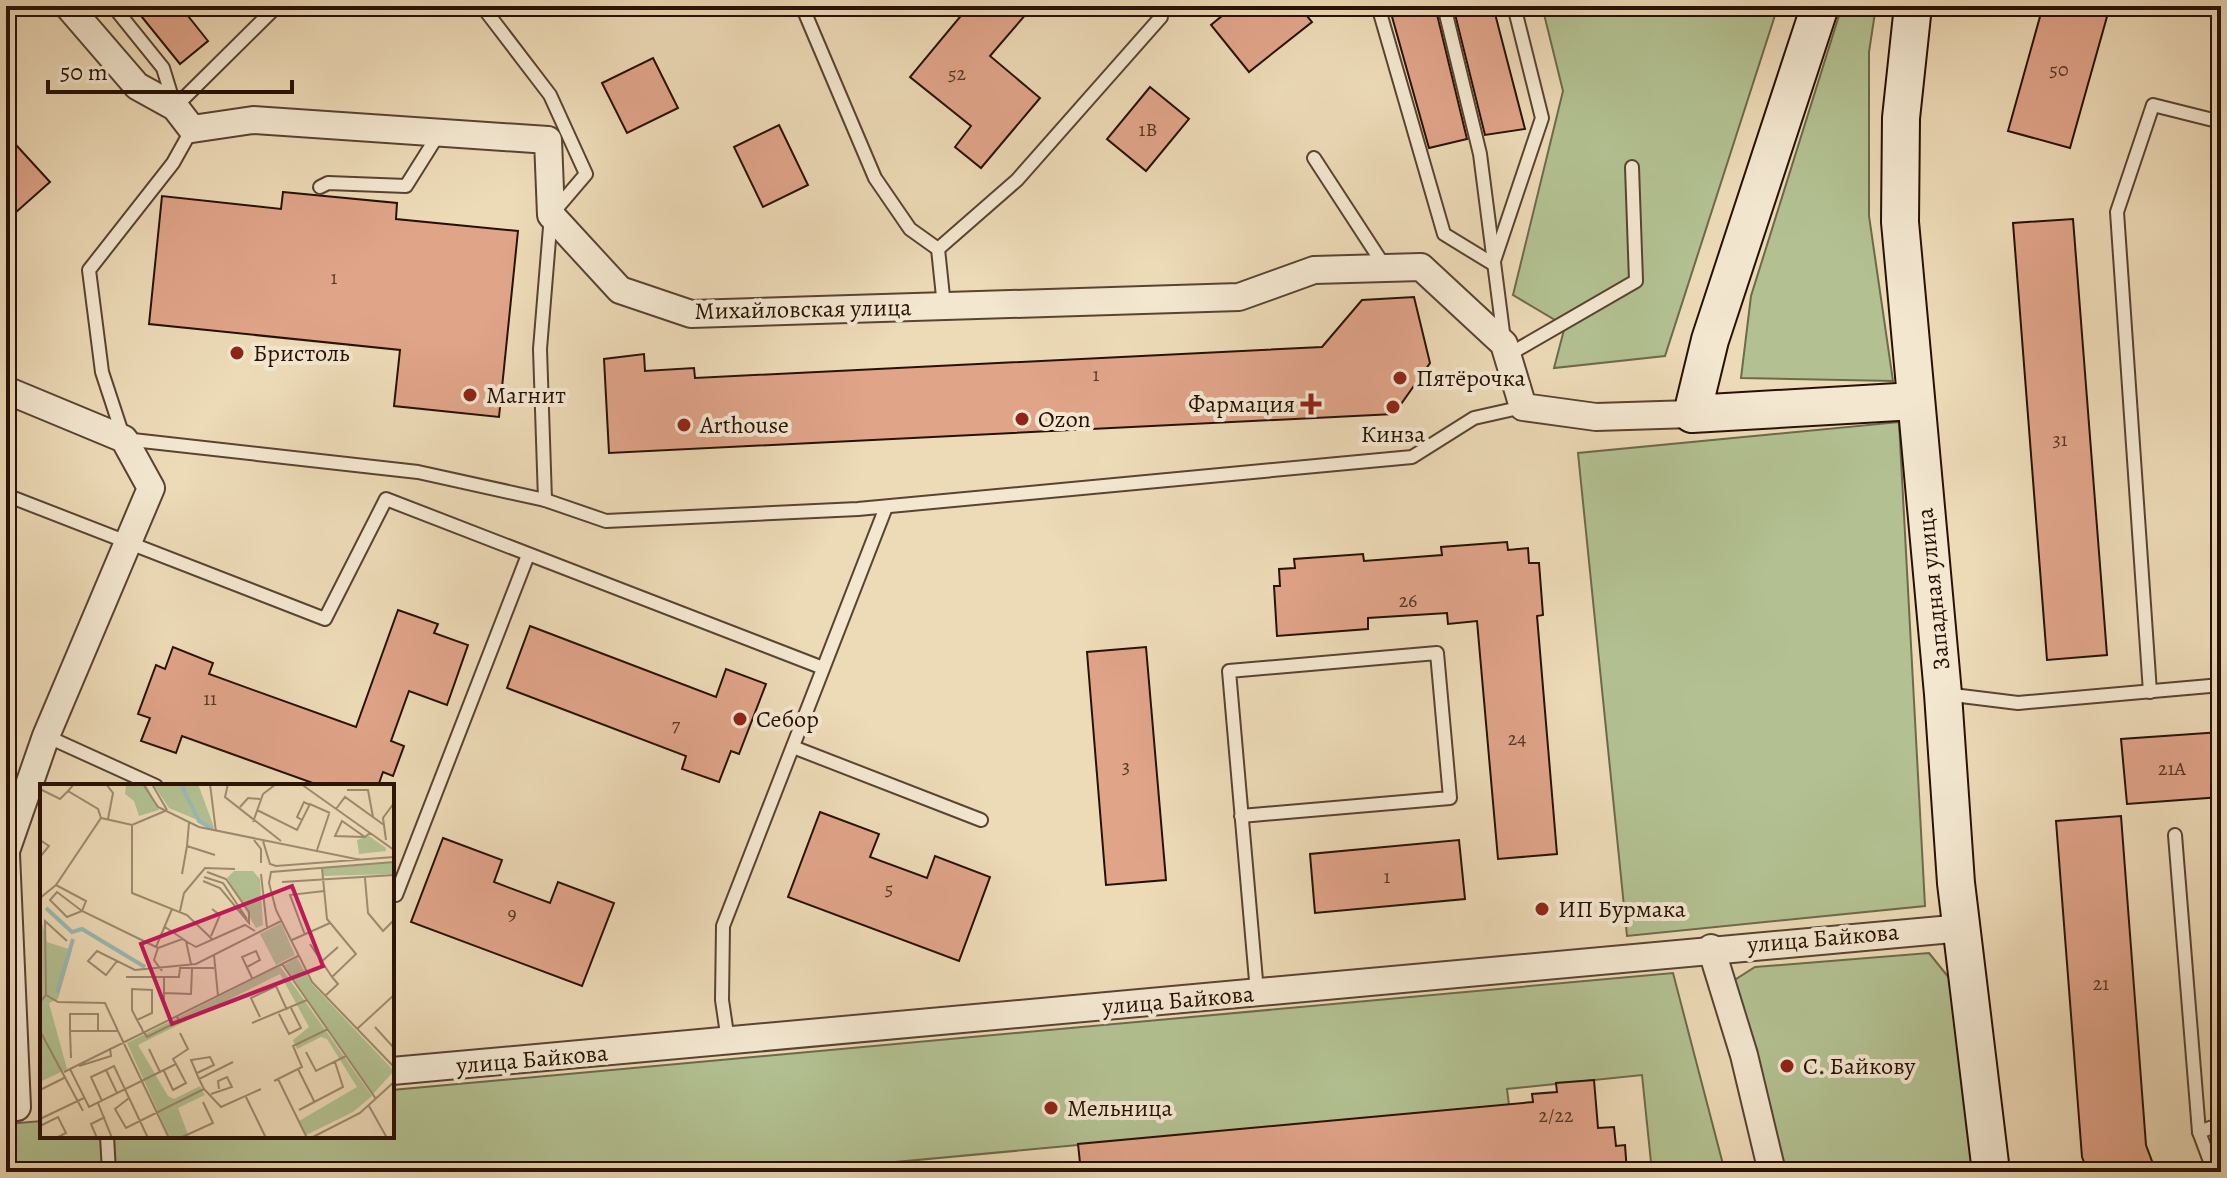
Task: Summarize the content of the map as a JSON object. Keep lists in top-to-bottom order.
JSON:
{
  "streets": {
    "street": ["Михайловская улица", "Западная улица", "улица Байкова"]
  },
  "crossings": [
    ["Западная улица", "улица Байкова"]
  ],
  "places": {
    "other": [
      "Бристоль",
      "Пятёрочка",
      "Магнит",
      "Кинза",
      "Ozon",
      "Arthouse",
      "Себор",
      "ИП Бурмака",
      "С. Байкову",
      "Мельница"
    ],
    "health": ["Фармация"]
  },
  "house_numbers": [
    "50",
    "52",
    "1В",
    "1",
    "1",
    "31",
    "26",
    "11",
    "7",
    "24",
    "3",
    "21А",
    "1",
    "5",
    "9",
    "21",
    "2/22"
  ],
  "scale_bar": "50 m"
}
